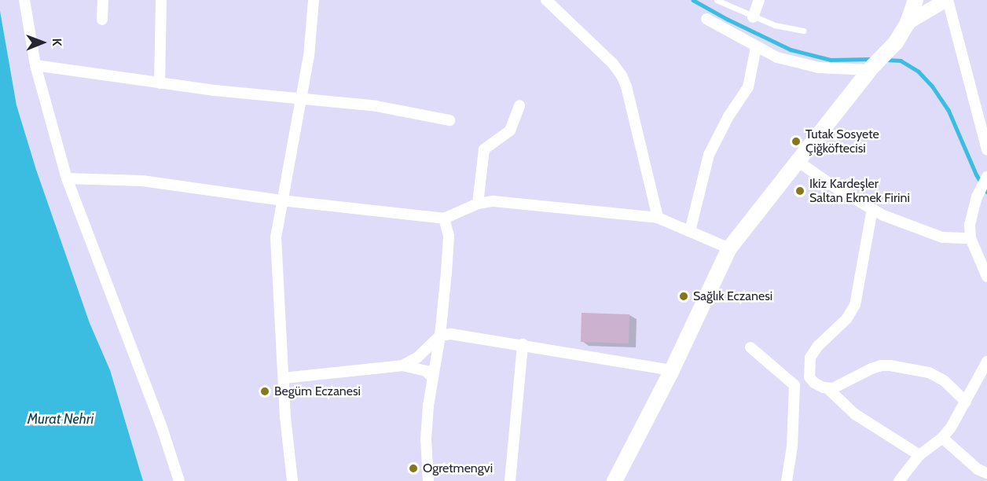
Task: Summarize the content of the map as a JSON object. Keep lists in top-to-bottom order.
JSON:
{
  "water": ["Murat Nehri"],
  "places": [
    "Tutak Sosyete Çiğköftecisi",
    "Ikiz Kardeşler Saltan Ekmek Firini",
    "Sağlık Eczanesi",
    "Begüm Eczanesi",
    "Ogretmengvi"
  ],
  "north": "right"
}
